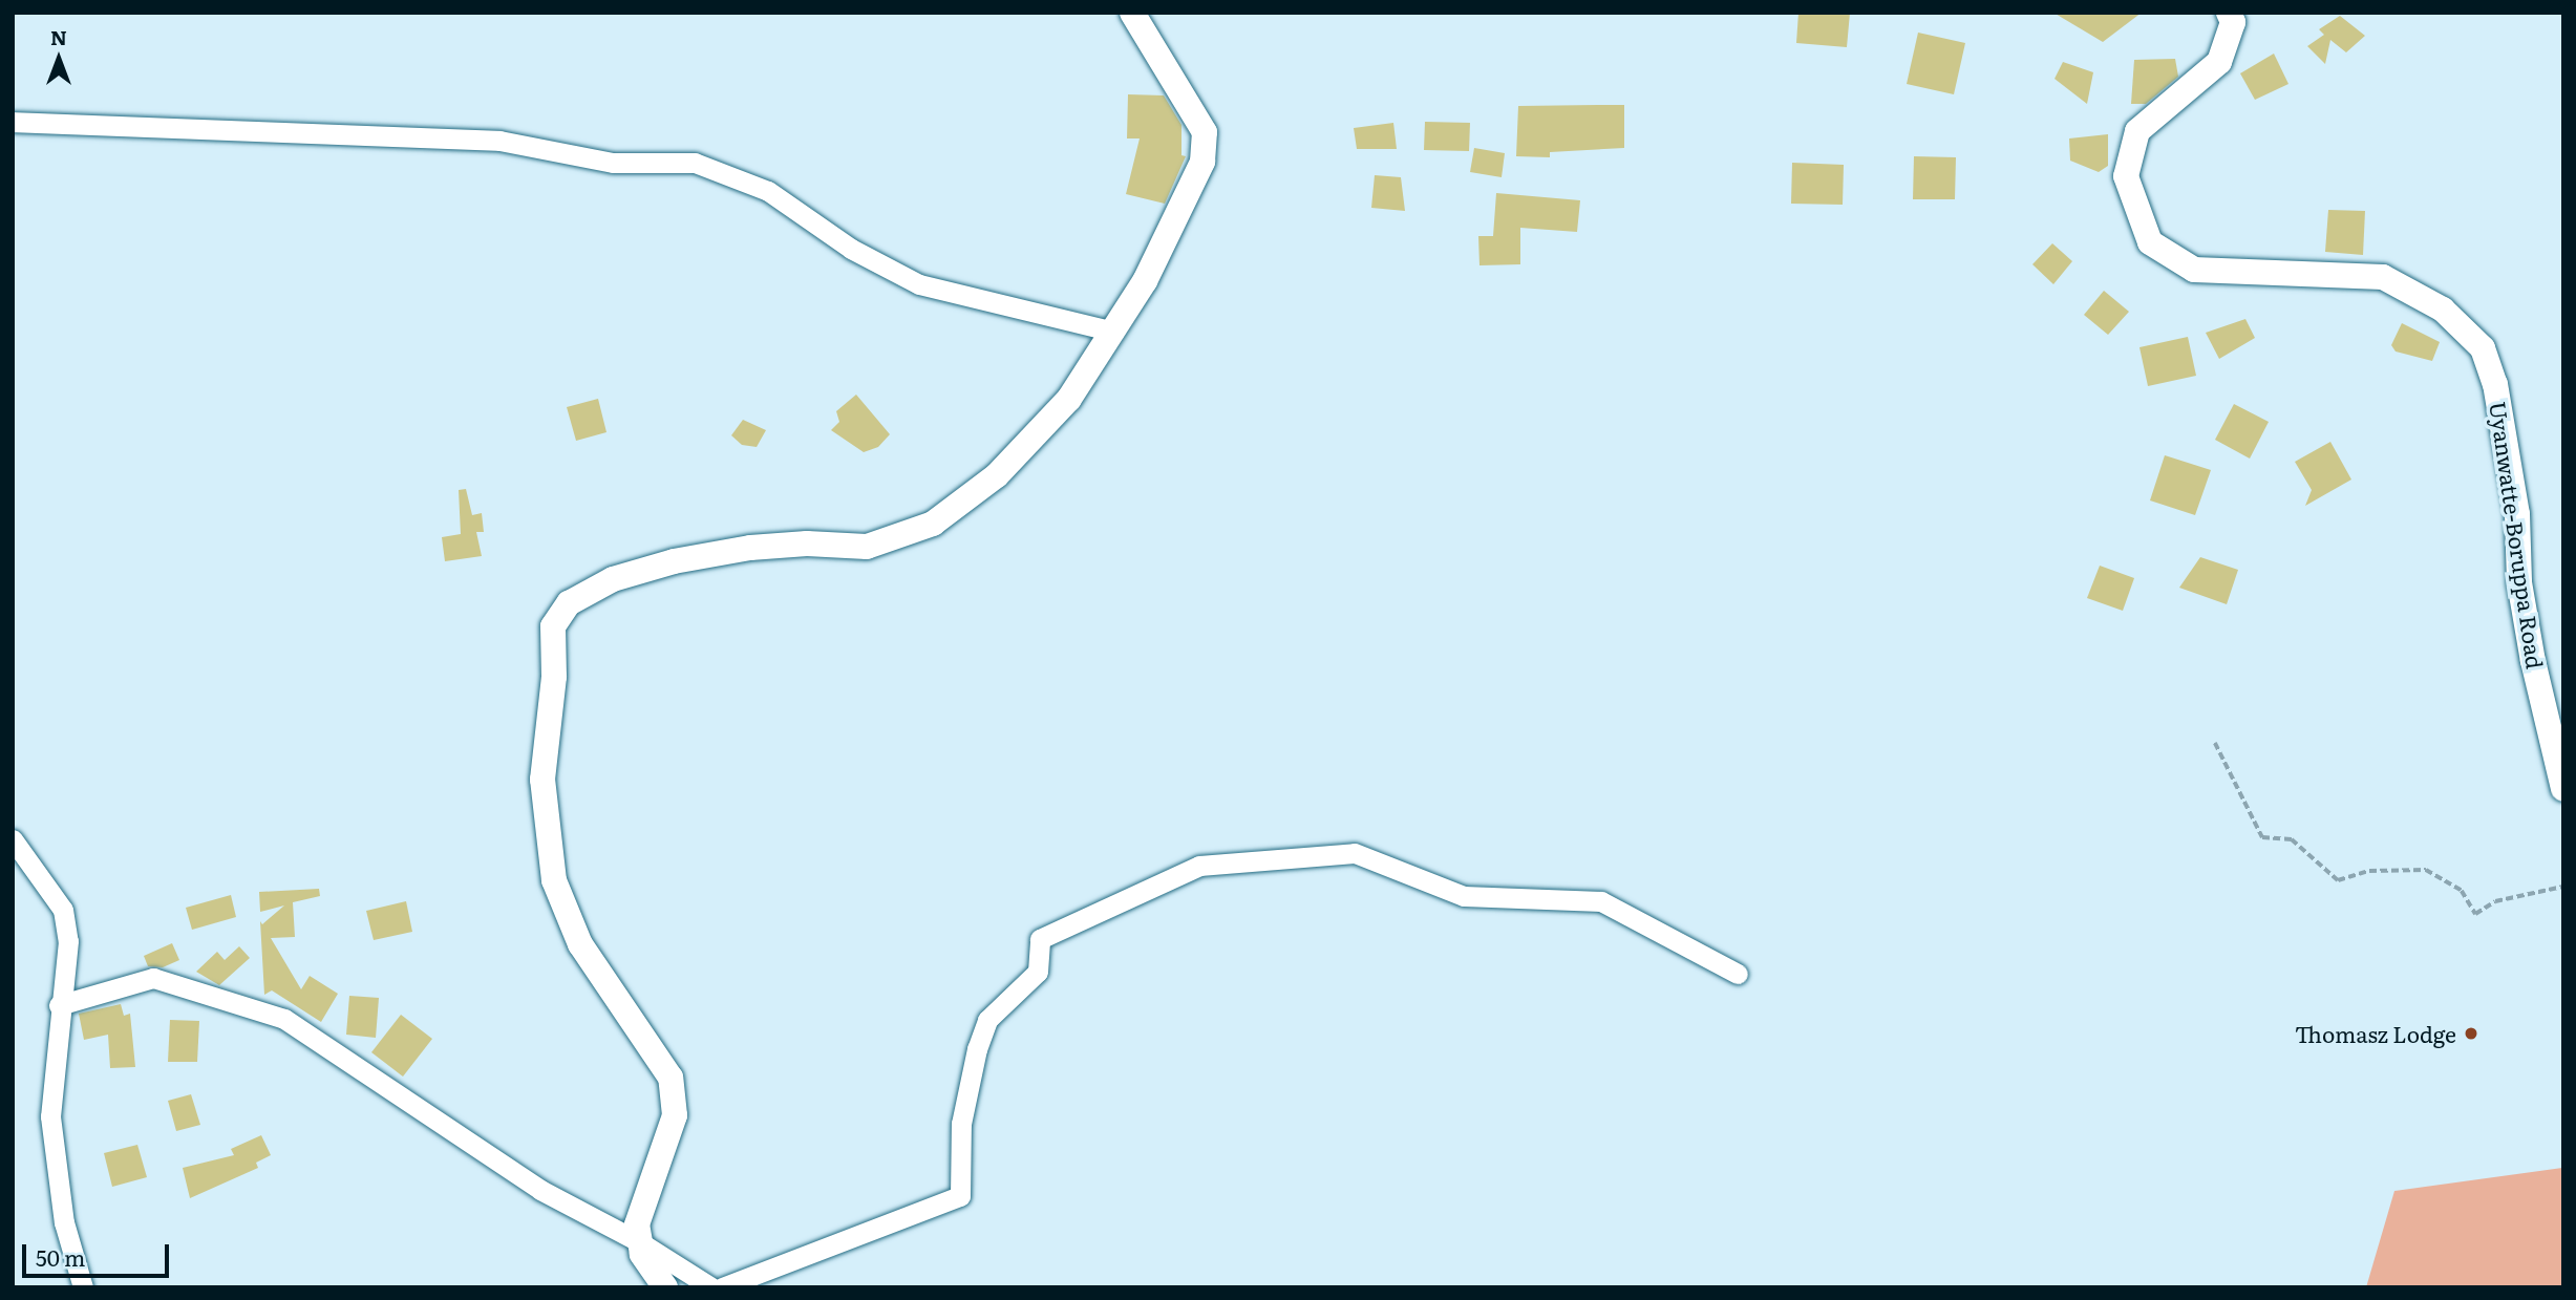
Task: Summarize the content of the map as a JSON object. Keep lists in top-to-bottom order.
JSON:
{
  "streets": {
    "street": ["Uyanwatte-Boruppa Road"]
  },
  "places": ["Thomasz Lodge"],
  "scale_bar": "50 m",
  "north": "top"
}
